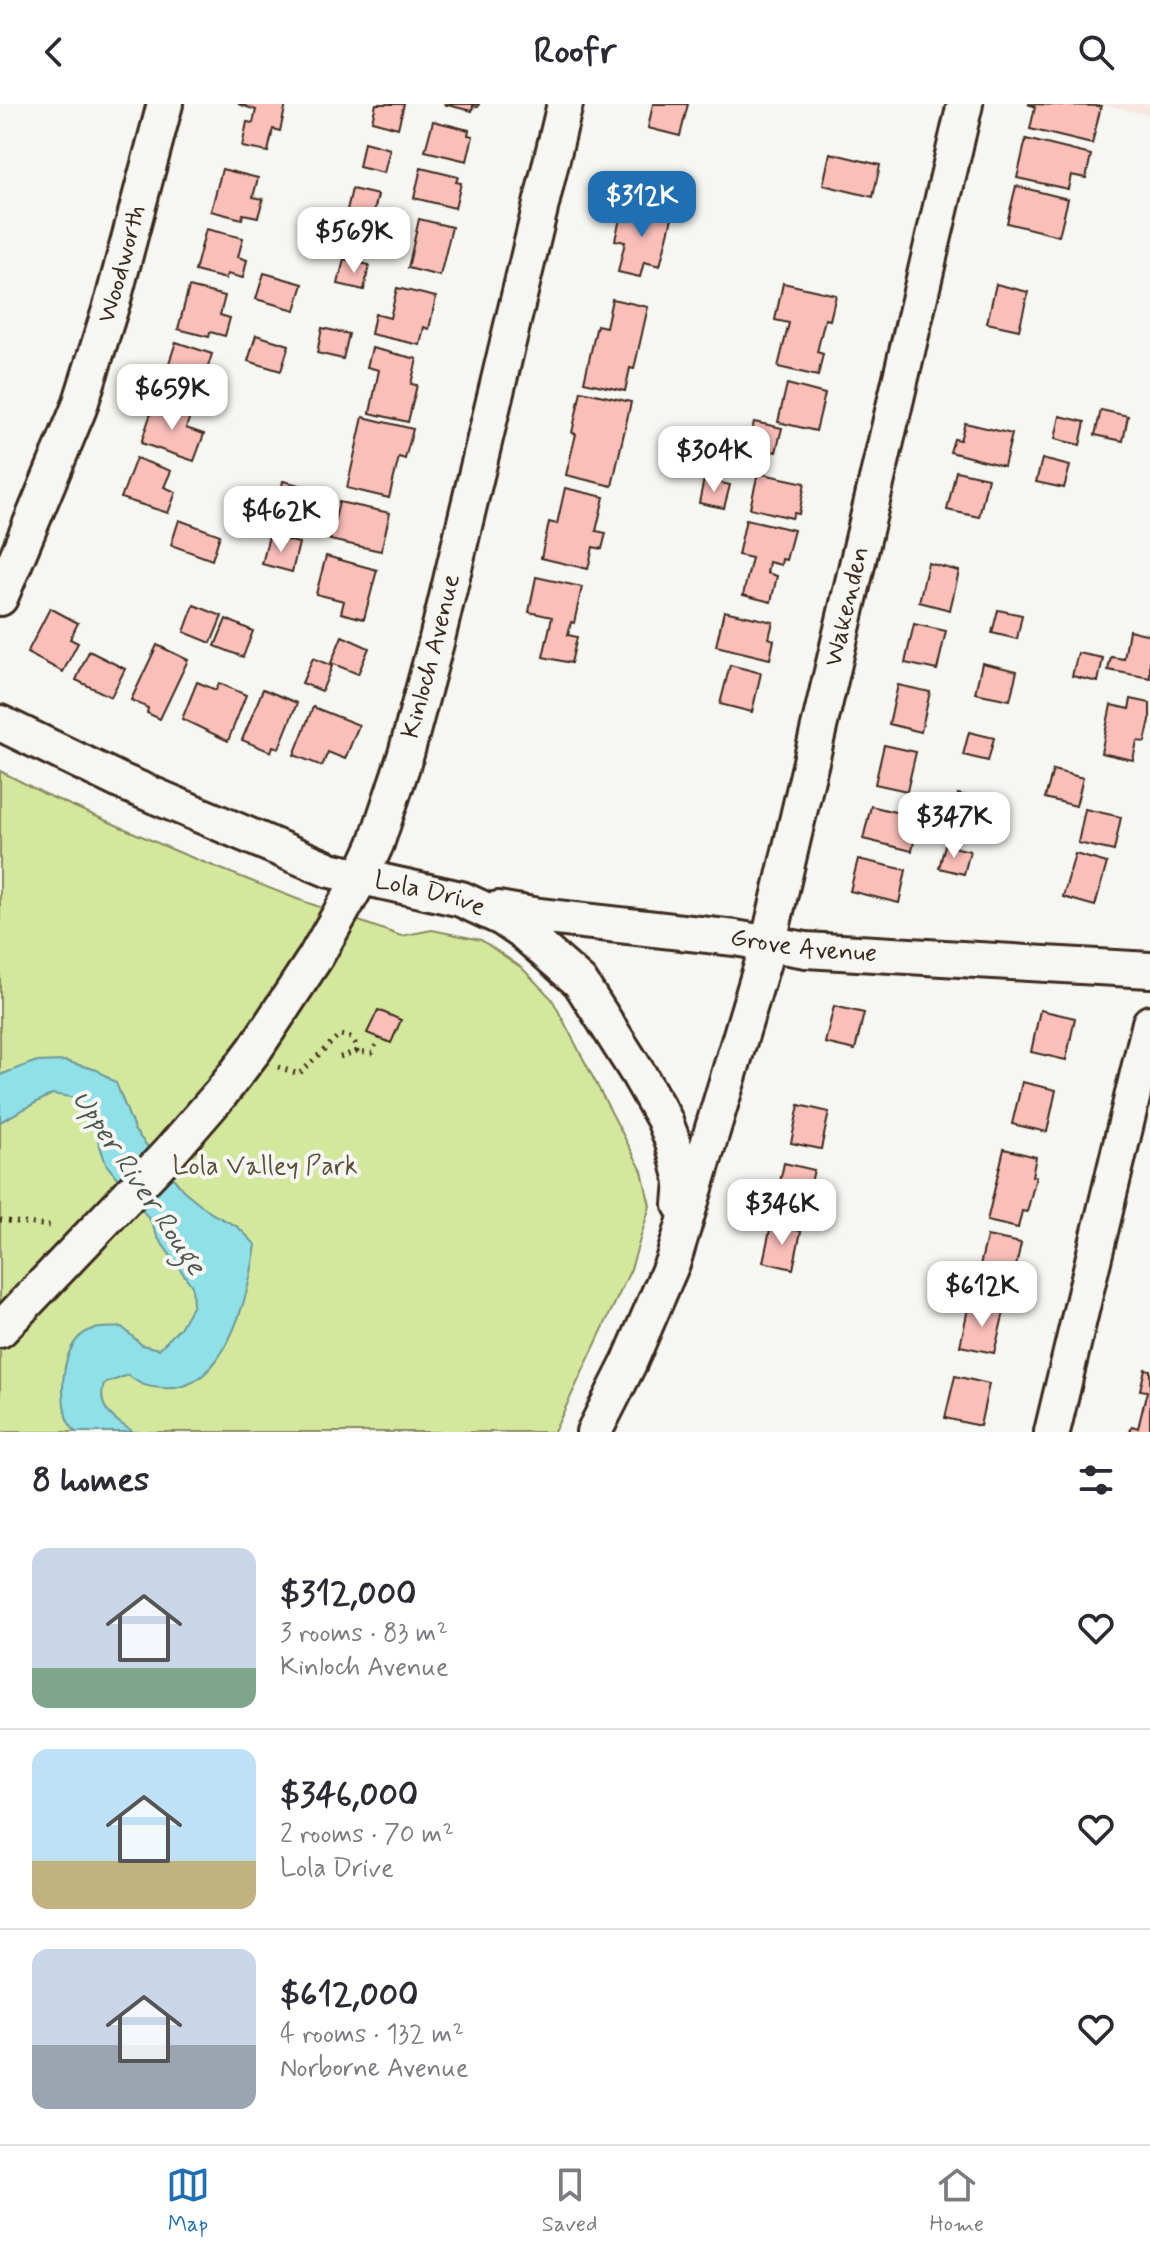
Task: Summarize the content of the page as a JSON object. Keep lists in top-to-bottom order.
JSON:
{
  "streets": {
    "street": [
      "Woodworth",
      "Wakenden",
      "Kinloch Avenue",
      "Lola Drive",
      "Grove Avenue"
    ]
  },
  "crossings": [
    ["Wakenden", "Lola Drive"],
    ["Wakenden", "Grove Avenue"],
    ["Kinloch Avenue", "Lola Drive"],
    ["Lola Drive", "Grove Avenue"]
  ],
  "water": ["Upper River Rouge"],
  "parks": ["Lola Valley Park"],
  "page": {
    "header": "Roofr",
    "price": [
      "$312K",
      "$569K",
      "$659K",
      "$304K",
      "$462K",
      "$347K",
      "$346K",
      "$612K"
    ],
    "heading": "8 homes",
    "list": [
      {
        "name": "$312,000",
        "note": "3 rooms · 83 m² · Kinloch Avenue"
      },
      {
        "name": "$346,000",
        "note": "2 rooms · 70 m² · Lola Drive"
      },
      {
        "name": "$612,000",
        "note": "4 rooms · 132 m² · Norborne Avenue"
      }
    ],
    "tabs": ["Map", "Saved", "Home"]
  }
}
